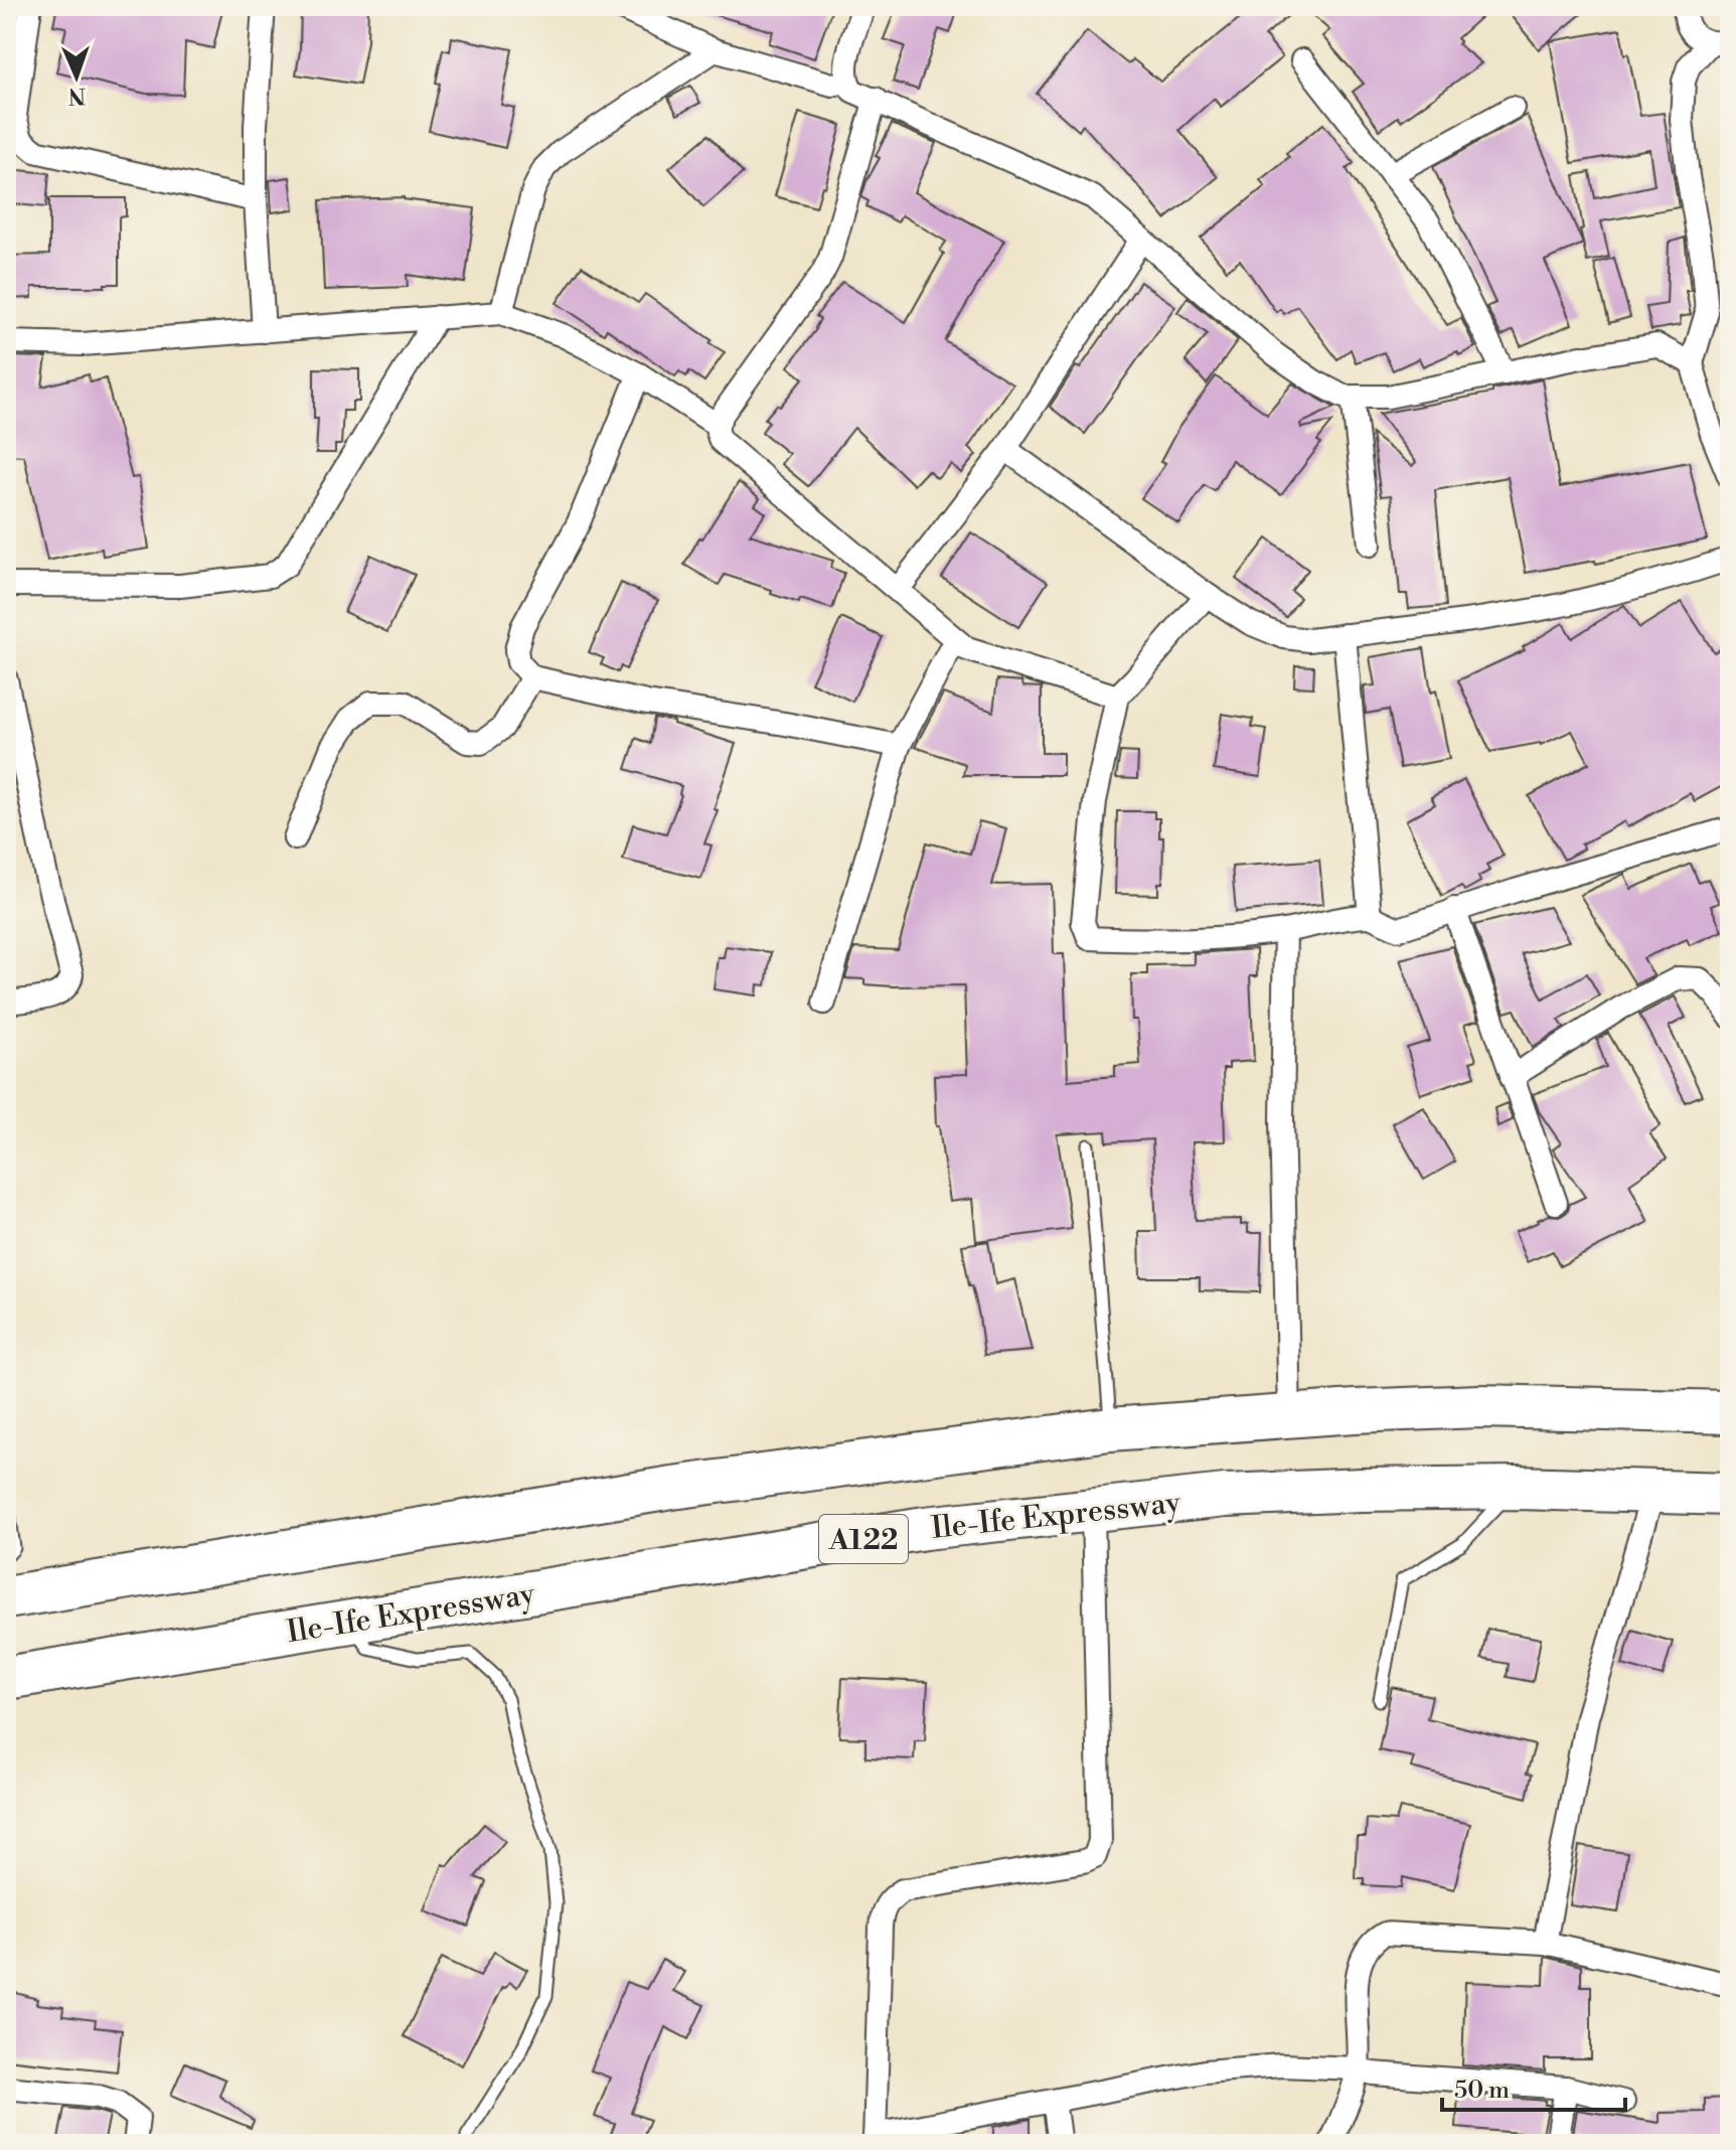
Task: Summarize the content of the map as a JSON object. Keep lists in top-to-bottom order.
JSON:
{
  "streets": {
    "highway": ["Ile-Ife Expressway", "A122"]
  },
  "scale_bar": "50 m",
  "north": "bottom"
}
